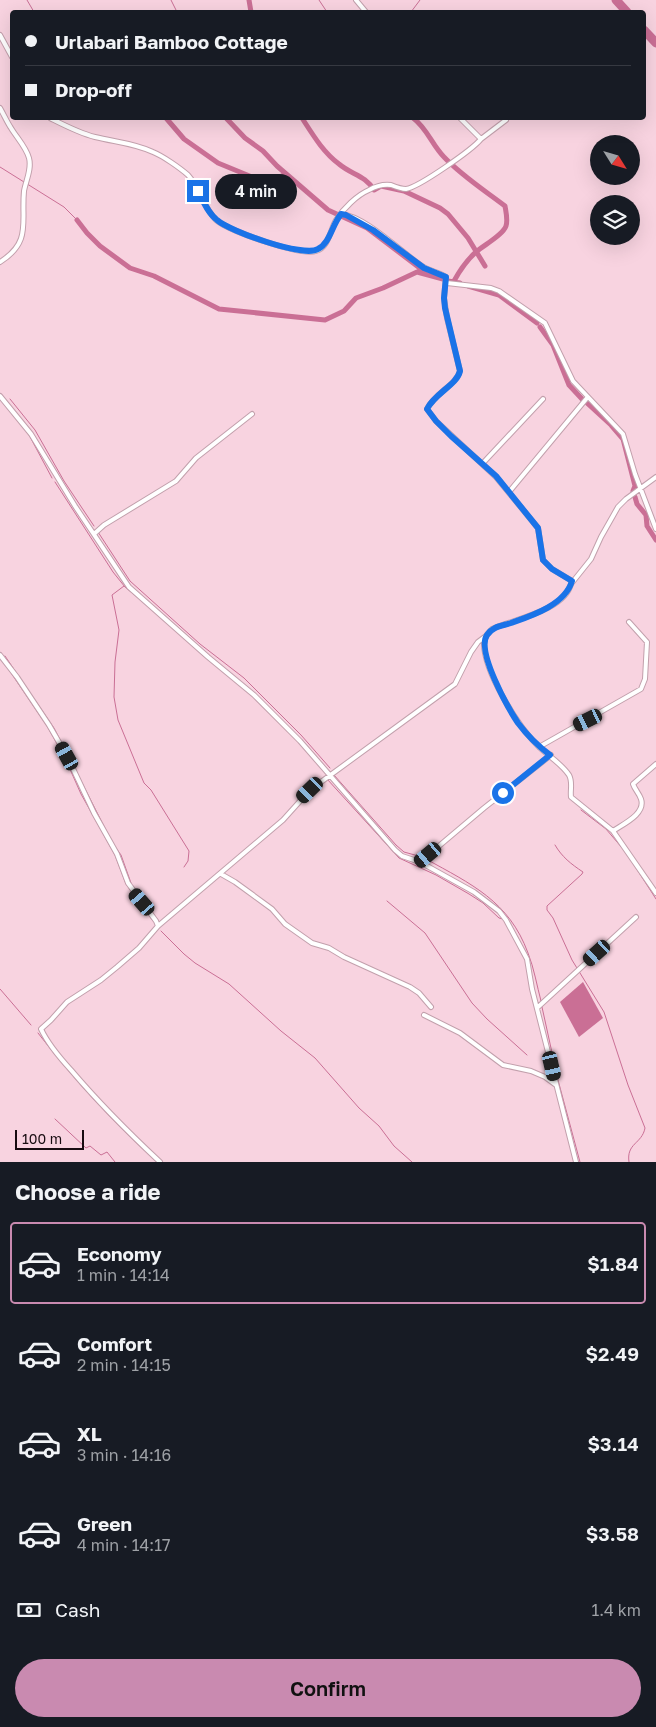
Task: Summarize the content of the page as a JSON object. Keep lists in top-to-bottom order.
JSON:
{
  "scale_bar": "100 m",
  "north": "bottom right",
  "page": {
    "banner": ["Urlabari Bamboo Cottage", "Drop-off"],
    "bubble": "4 min",
    "scale": "100 m",
    "heading": "Choose a ride",
    "list": [
      {
        "name": "Economy",
        "note": "1 min · 14:14",
        "value": "$1.84"
      },
      {
        "name": "Comfort",
        "note": "2 min · 14:15",
        "value": "$2.49"
      },
      {
        "name": "XL",
        "note": "3 min · 14:16",
        "value": "$3.14"
      },
      {
        "name": "Green",
        "note": "4 min · 14:17",
        "value": "$3.58"
      }
    ],
    "pay": ["Cash", "1.4 km"],
    "buttons": "Confirm"
  }
}
